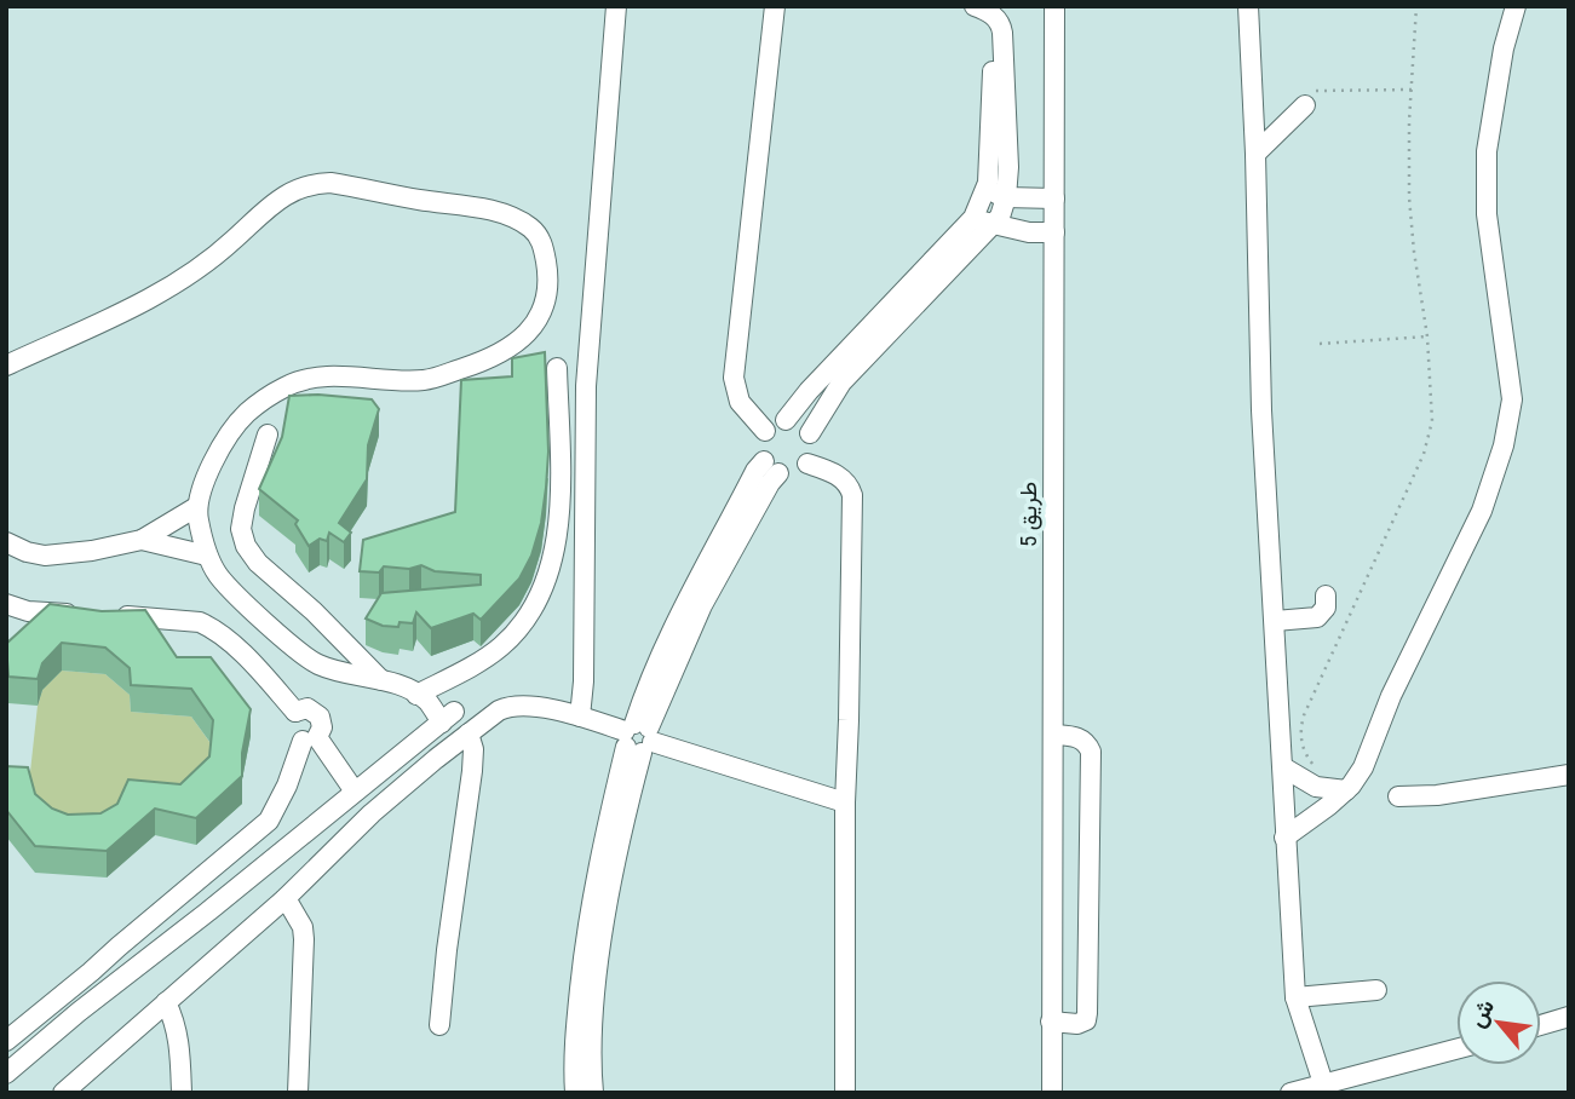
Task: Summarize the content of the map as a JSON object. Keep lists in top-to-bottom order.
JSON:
{
  "streets": {
    "street": ["طريق 5"]
  },
  "north": "top left"
}
